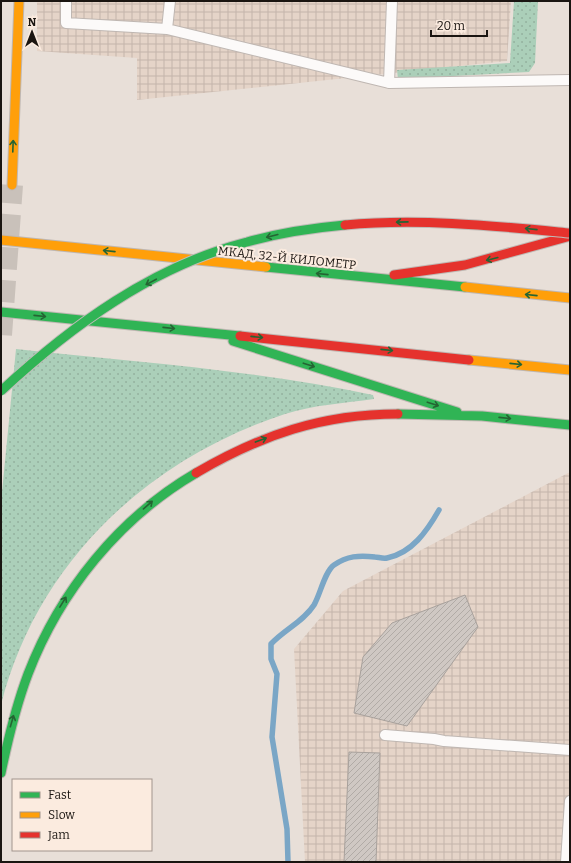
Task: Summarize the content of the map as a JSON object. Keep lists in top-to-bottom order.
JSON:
{
  "streets": {
    "main road": ["МКАД, 32-Й КИЛОМЕТР"]
  },
  "legend": ["Fast", "Slow", "Jam"],
  "scale_bar": "20 m",
  "north": "top"
}
